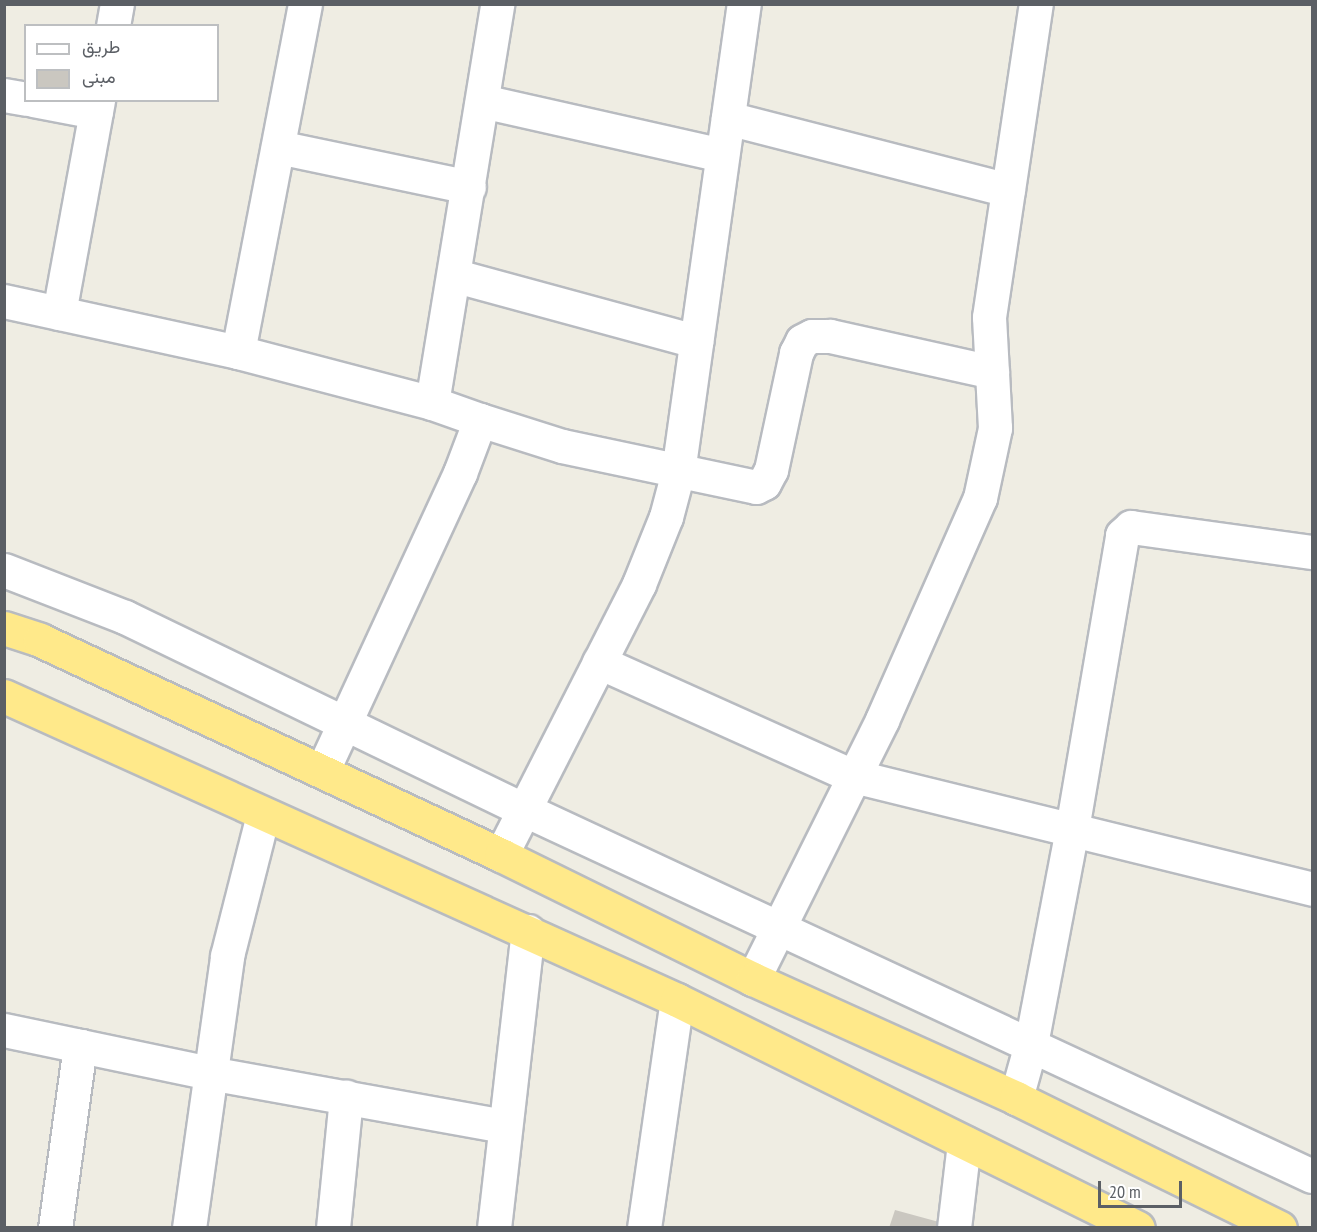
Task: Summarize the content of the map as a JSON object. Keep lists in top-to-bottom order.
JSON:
{
  "legend": ["طريق", "مبنى"],
  "scale_bar": "20 m"
}
